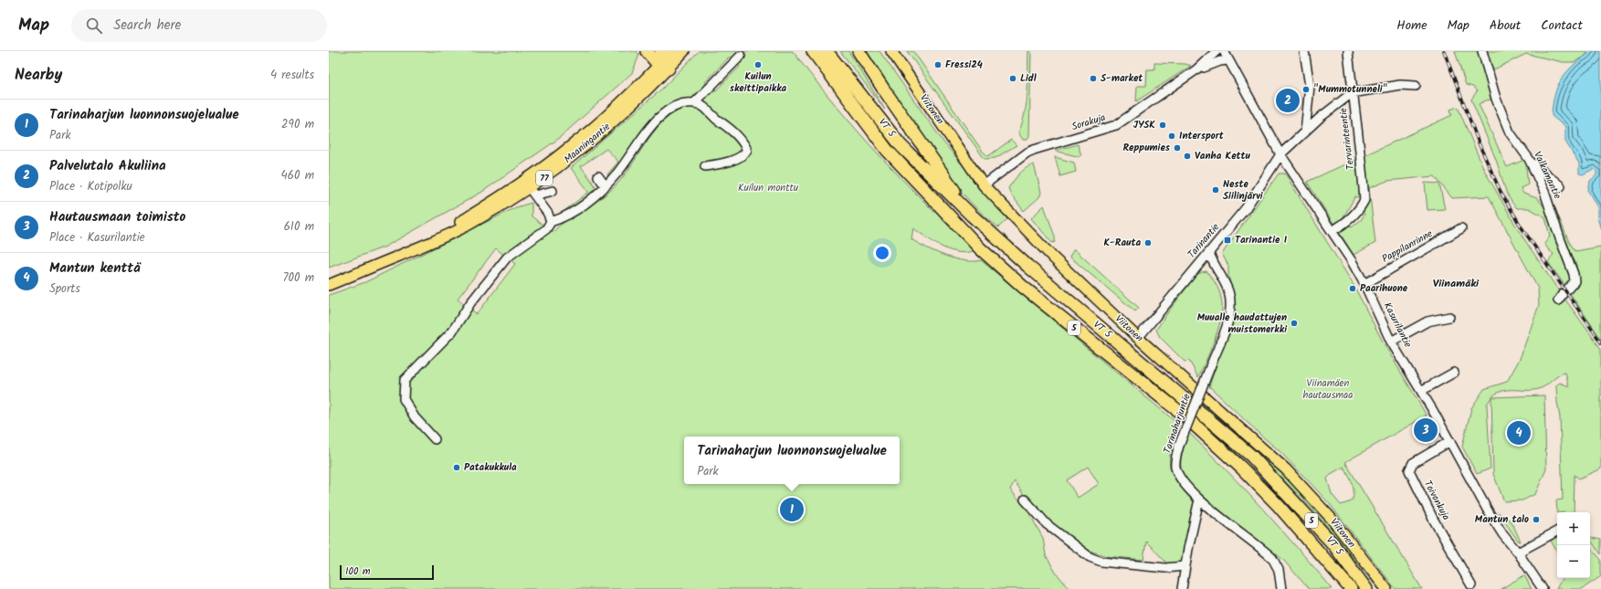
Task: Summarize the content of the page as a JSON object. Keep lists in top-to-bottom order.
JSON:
{
  "streets": {
    "highway": ["VT 5", "5"],
    "main road": ["Viitonen", "Maaningantie", "77"],
    "street": [
      "Sorakuja",
      "Tervarinteentie",
      "Valkamantie",
      "Tarinantie",
      "Pappilanrinne",
      "Kasurilantie",
      "Tarinaharjuntie",
      "Toivonkuja"
    ]
  },
  "crossings": [
    ["Viitonen", "Sorakuja"],
    ["Viitonen", "Tarinantie"],
    ["Sorakuja", "Kasurilantie"],
    ["Tervarinteentie", "Tarinantie"],
    ["Tervarinteentie", "Kasurilantie"],
    ["Tarinantie", "Kasurilantie"],
    ["Tarinantie", "Tarinaharjuntie"],
    ["Pappilanrinne", "Kasurilantie"],
    ["Kasurilantie", "Toivonkuja"]
  ],
  "districts": ["Viinamäki"],
  "parks": ["Kuilun monttu", "Viinamäen hautausmaa"],
  "places": {
    "other": [
      "Kuilun skeittipaikka",
      "Fressi24",
      "Lidl",
      "S-market",
      "\"Mummotunneli\"",
      "JYSK",
      "Intersport",
      "Reppumies",
      "Vanha Kettu",
      "Neste Siilinjärvi",
      "K-Rauta",
      "Paarihuone",
      "Muualle haudattujen muistomerkki",
      "Patakukkula",
      "Mantun talo"
    ],
    "transit": ["Tarinantie I"]
  },
  "scale_bar": "100 m",
  "page": {
    "header": "Map",
    "search": "Search here",
    "nav": [
      "Home",
      "Map",
      "About",
      "Contact"
    ],
    "heading": ["Nearby", "4 results"],
    "pins": [
      "2",
      "3",
      "4",
      "1"
    ],
    "list": [
      {
        "mark": "1",
        "name": "Tarinaharjun luonnonsuojelualue",
        "note": "Park",
        "value": "290 m"
      },
      {
        "mark": "2",
        "name": "Palvelutalo Akuliina",
        "note": "Place · Kotipolku",
        "value": "460 m"
      },
      {
        "mark": "3",
        "name": "Hautausmaan toimisto",
        "note": "Place · Kasurilantie",
        "value": "610 m"
      },
      {
        "mark": "4",
        "name": "Mantun kenttä",
        "note": "Sports",
        "value": "700 m"
      }
    ],
    "popup": ["Tarinaharjun luonnonsuojelualue", "Park"],
    "map_buttons": ["+", "−"],
    "scale": "100 m"
  }
}
